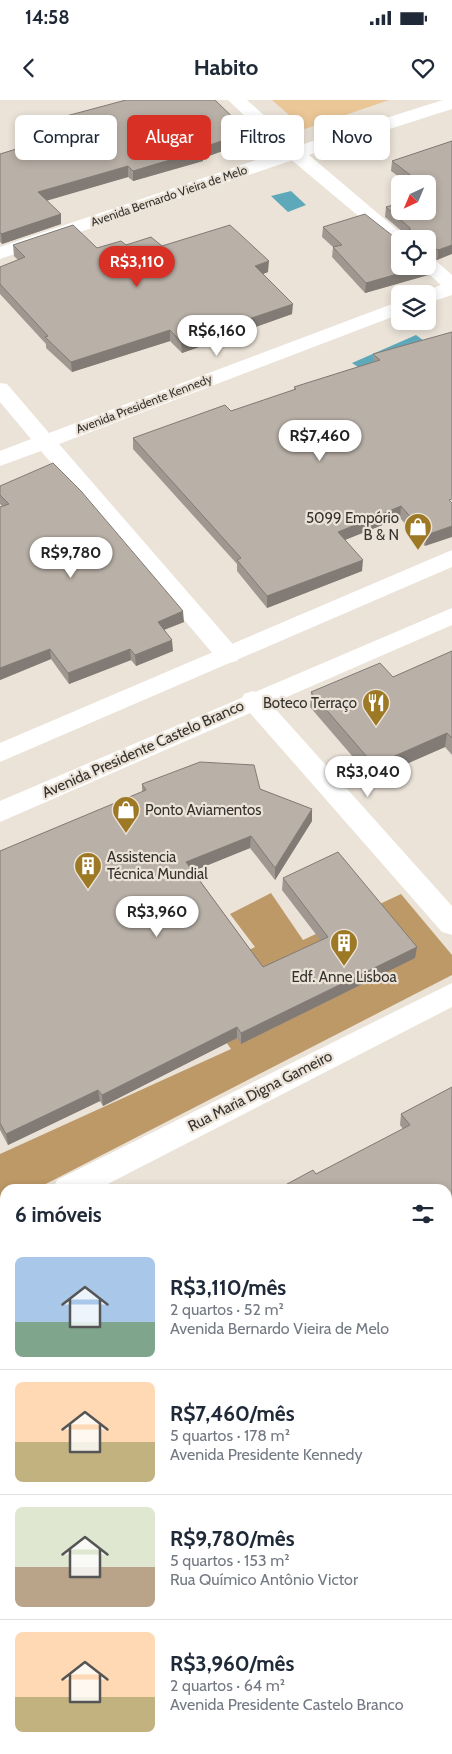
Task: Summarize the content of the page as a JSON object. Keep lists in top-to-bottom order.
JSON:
{
  "streets": {
    "street": [
      "Avenida Bernardo Vieira de Melo",
      "Avenida Presidente Kennedy",
      "Avenida Presidente Castelo Branco",
      "Rua Maria Digna Gameiro"
    ]
  },
  "places": {
    "shop": ["5099 Empório B & N", "Ponto Aviamentos"],
    "restaurant": ["Boteco Terraço"],
    "building": ["Assistencia Técnica Mundial", "Edf. Anne Lisboa"]
  },
  "north": "bottom left",
  "page": {
    "status": "14:58",
    "header": "Habito",
    "chip": [
      "Comprar",
      "Alugar",
      "Filtros",
      "Novo"
    ],
    "price": [
      "R$3,110",
      "R$6,160",
      "R$7,460",
      "R$9,780",
      "R$3,040",
      "R$3,960"
    ],
    "heading": "6 imóveis",
    "list": [
      {
        "name": "R$3,110/mês",
        "note": "2 quartos · 52 m² · Avenida Bernardo Vieira de Melo"
      },
      {
        "name": "R$7,460/mês",
        "note": "5 quartos · 178 m² · Avenida Presidente Kennedy"
      },
      {
        "name": "R$9,780/mês",
        "note": "5 quartos · 153 m² · Rua Químico Antônio Victor"
      },
      {
        "name": "R$3,960/mês",
        "note": "2 quartos · 64 m² · Avenida Presidente Castelo Branco"
      }
    ]
  }
}
